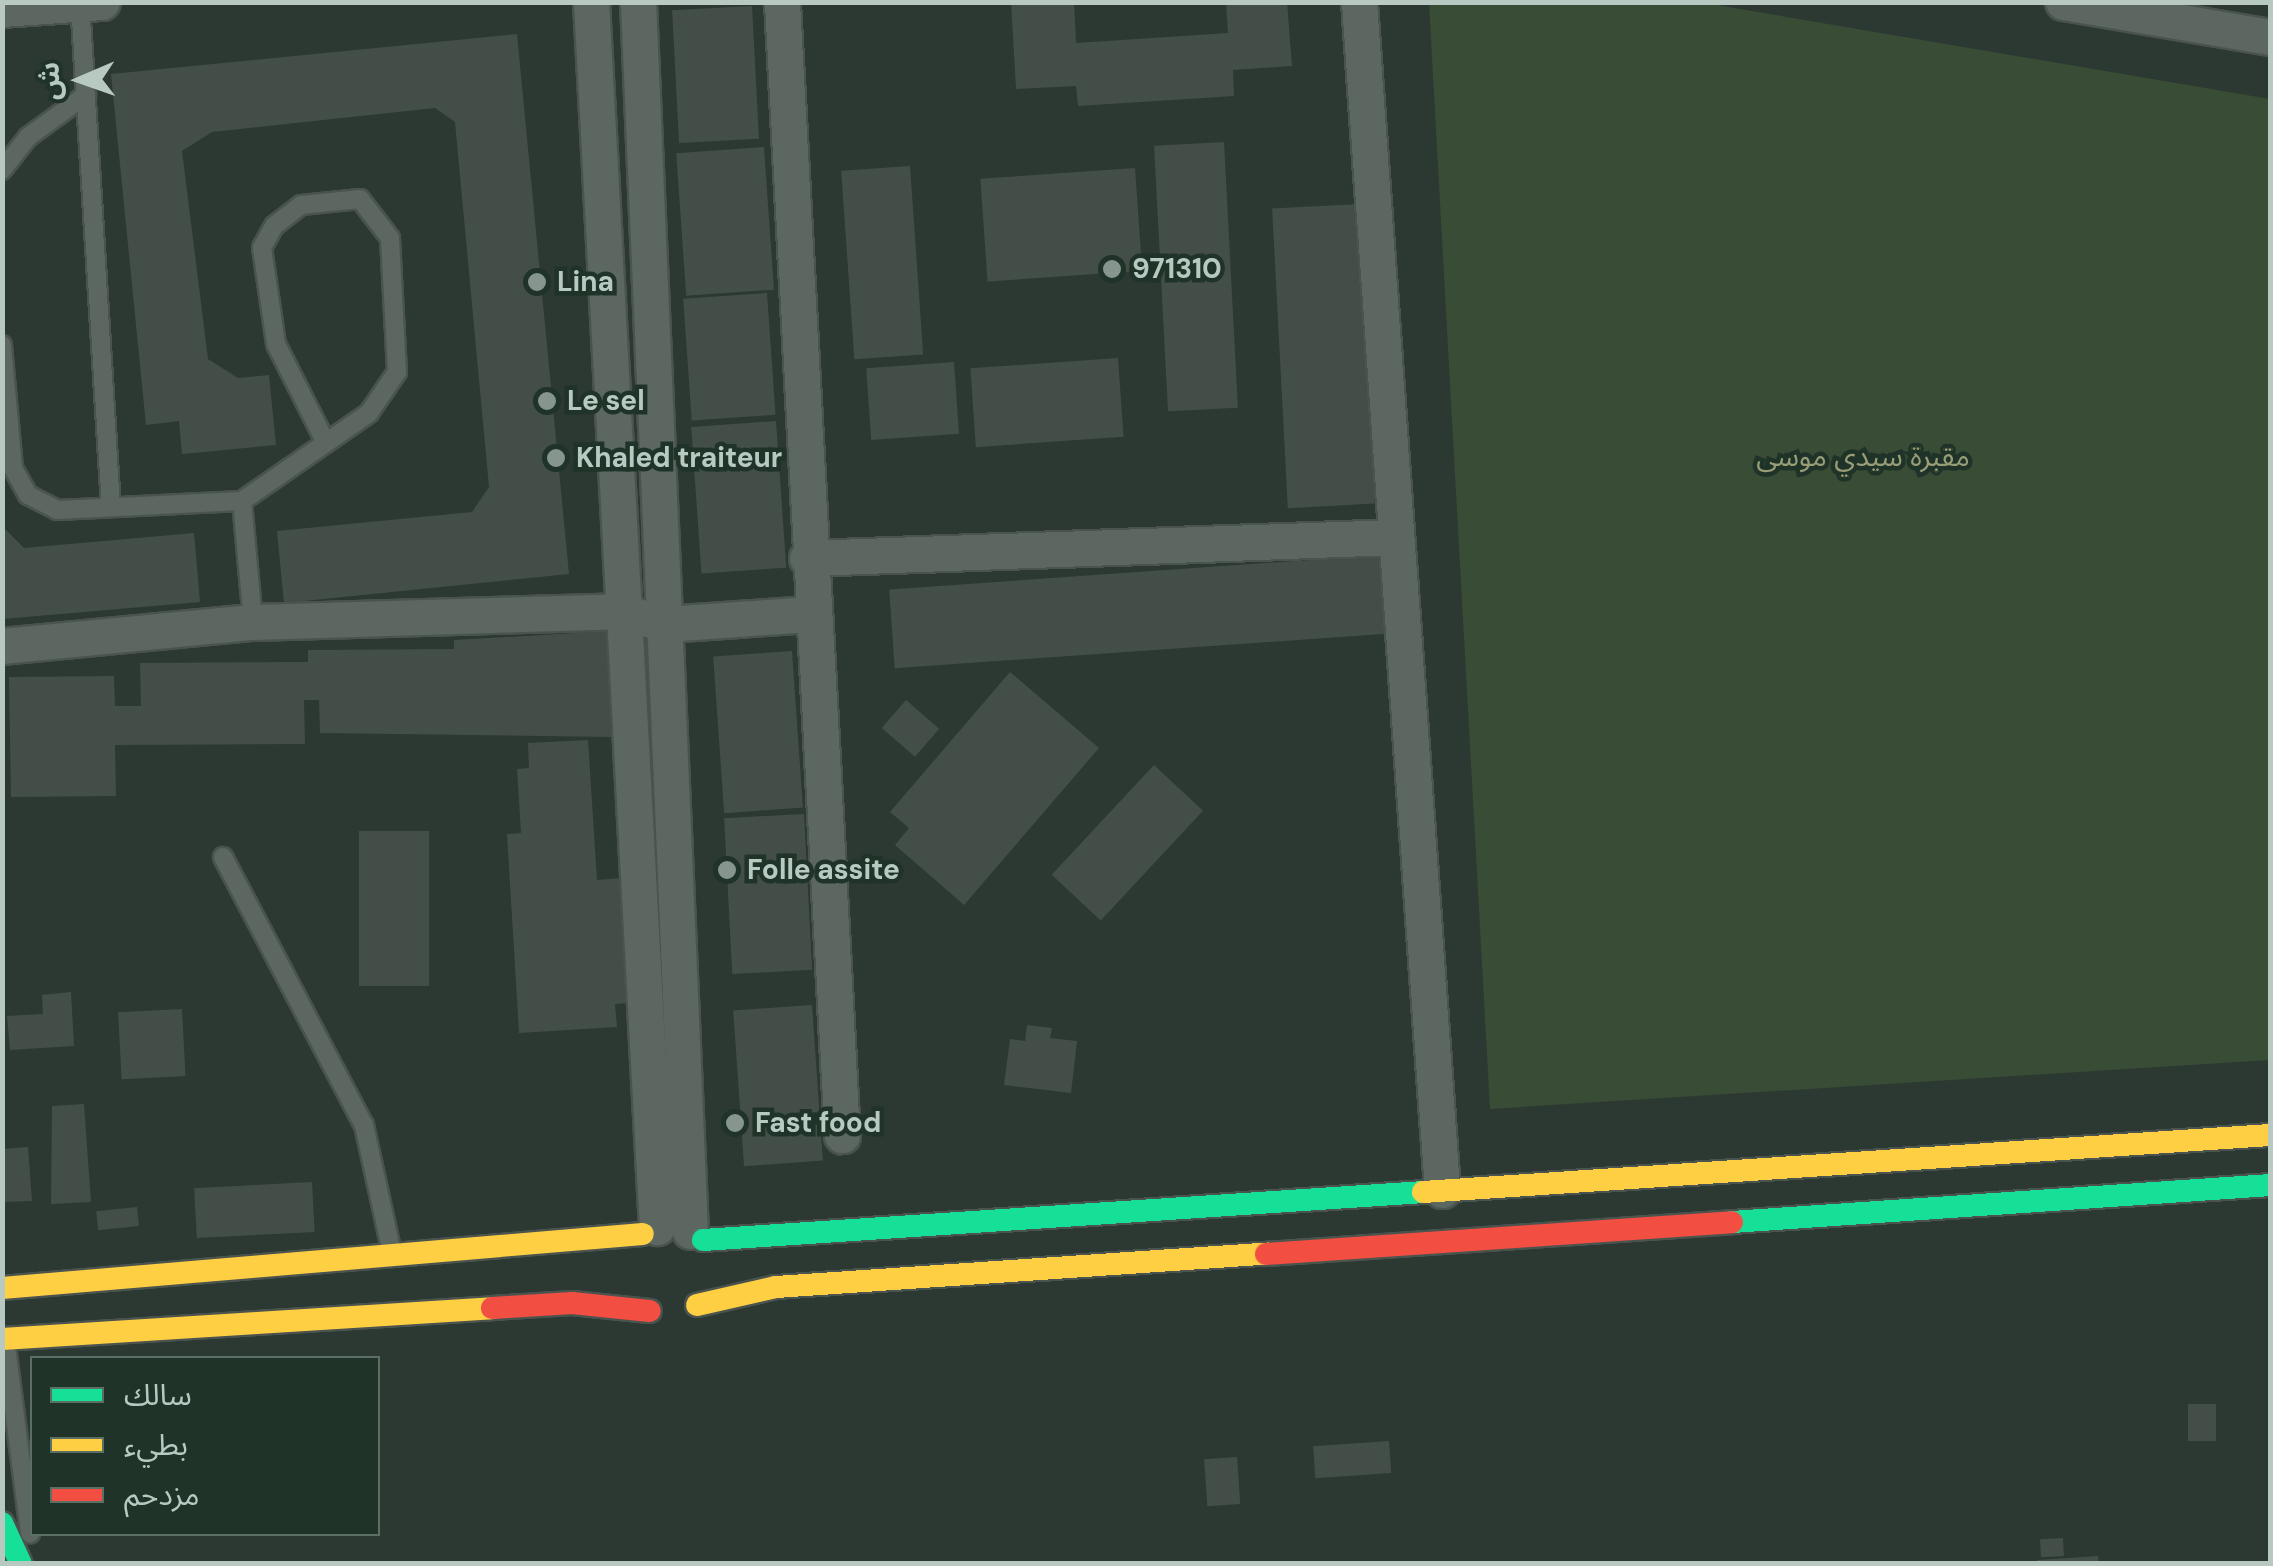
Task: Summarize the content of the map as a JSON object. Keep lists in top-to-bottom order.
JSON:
{
  "parks": ["مقبرة سيدي موسى"],
  "places": [
    "971310",
    "Lina",
    "Le sel",
    "Khaled traiteur",
    "Folle assite",
    "Fast food"
  ],
  "legend": ["سالك", "بطيء", "مزدحم"],
  "north": "left"
}
